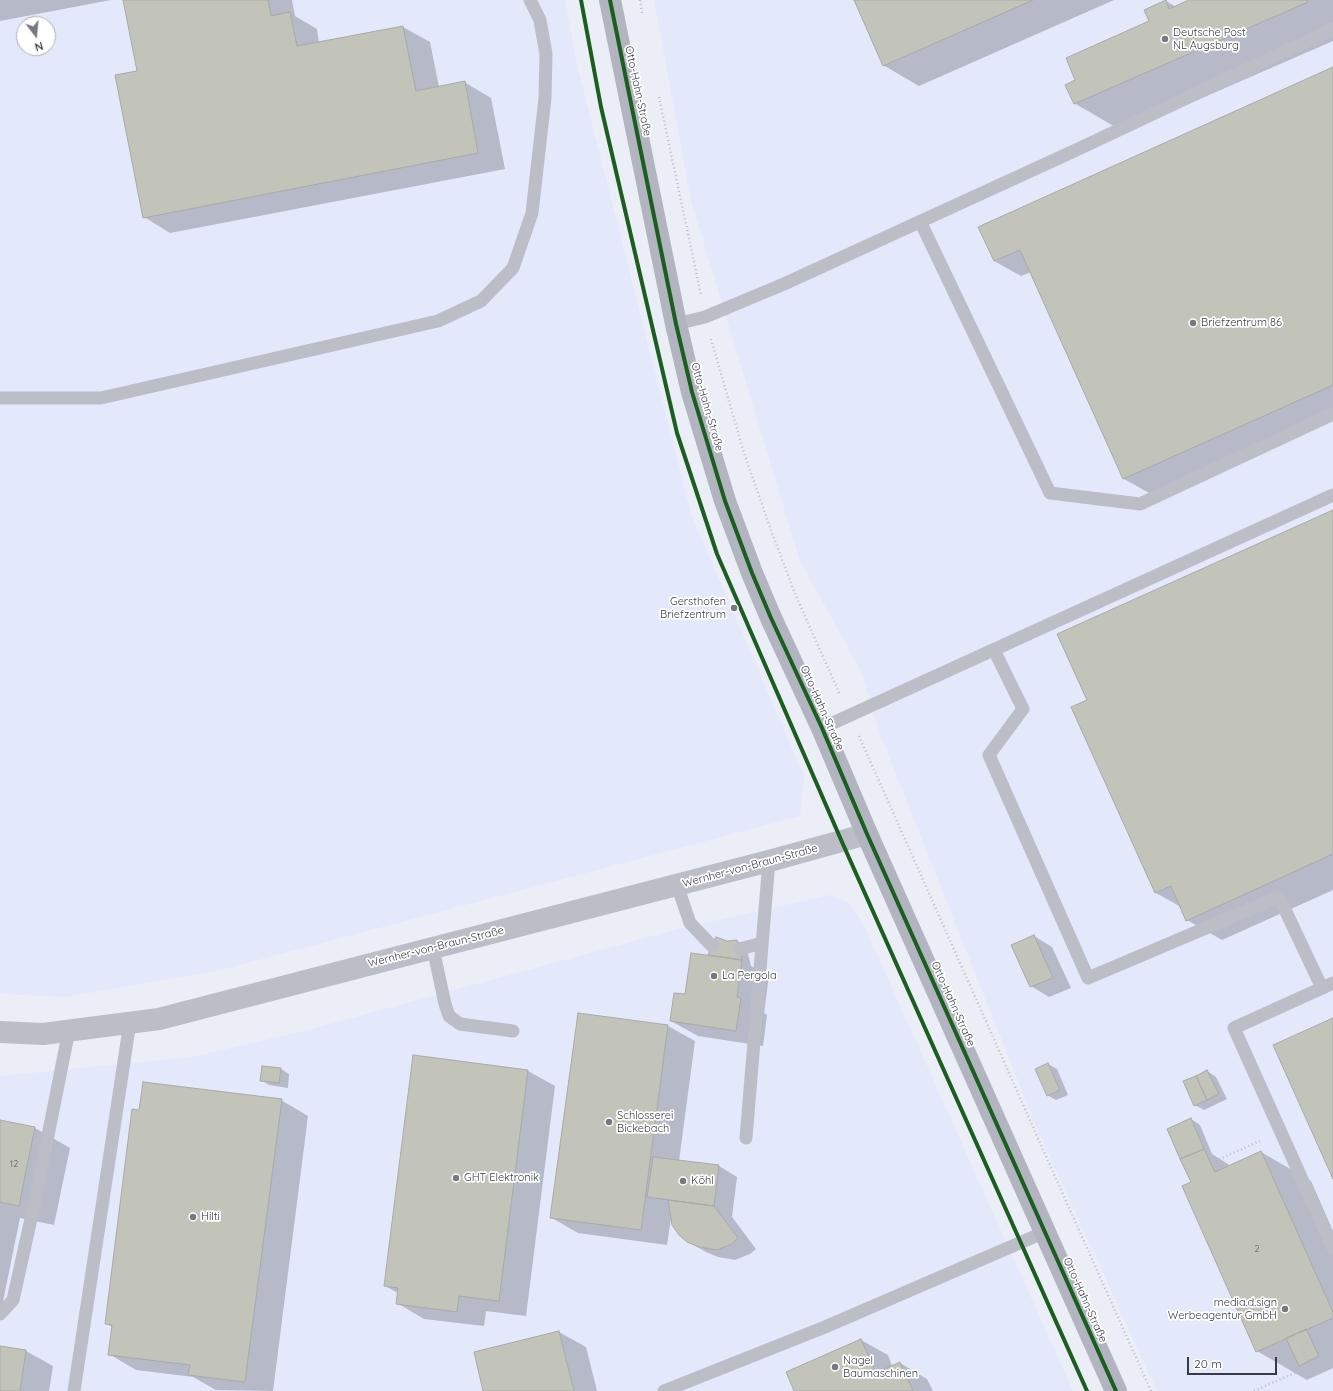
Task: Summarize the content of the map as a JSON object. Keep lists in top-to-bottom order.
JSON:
{
  "streets": {
    "street": ["Otto-Hahn-Straße", "Wernher-von-Braun-Straße"]
  },
  "crossings": [
    ["Otto-Hahn-Straße", "Wernher-von-Braun-Straße"]
  ],
  "places": [
    "Deutsche Post NL Augsburg",
    "Briefzentrum 86",
    "Gersthofen Briefzentrum",
    "La Pergola",
    "Schlosserei Bickebach",
    "GHT Elektronik",
    "Köhl",
    "Hilti",
    "media.d.sign Werbeagentur GmbH",
    "Nagel Baumaschinen"
  ],
  "house_numbers": ["12", "2"],
  "scale_bar": "20 m",
  "north": "bottom"
}
